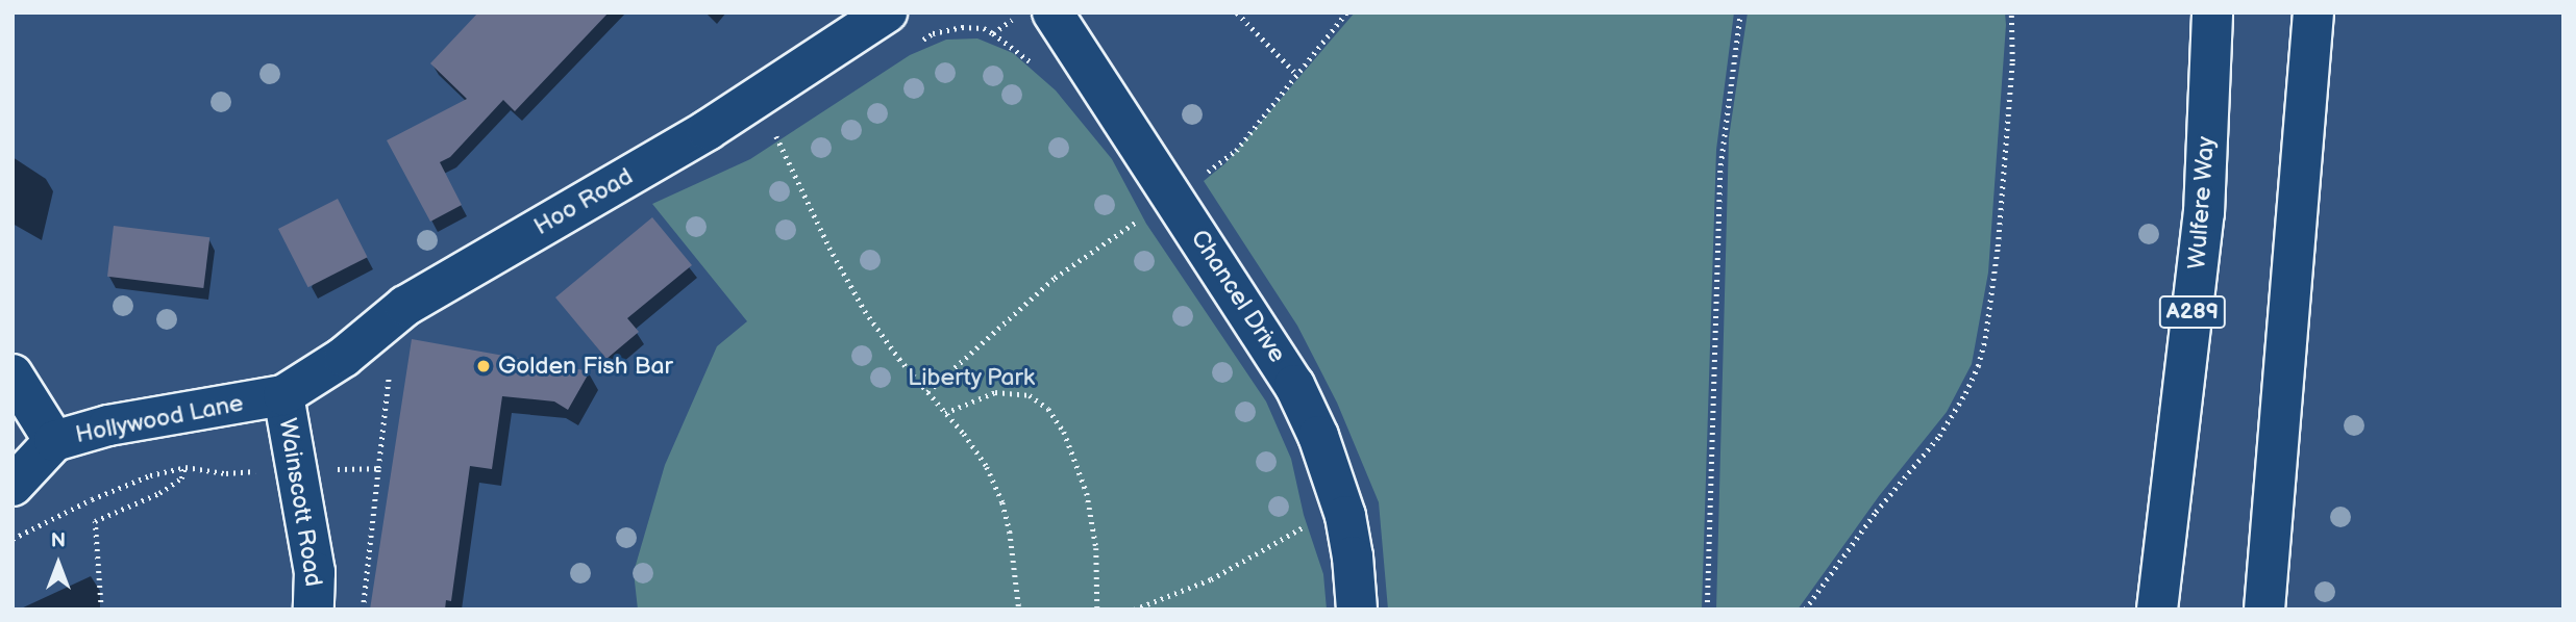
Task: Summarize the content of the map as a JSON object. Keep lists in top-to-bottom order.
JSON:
{
  "streets": {
    "main road": [
      "Hoo Road",
      "Wulfere Way",
      "Chancel Drive",
      "A289",
      "Hollywood Lane",
      "Wainscott Road"
    ]
  },
  "crossings": [
    ["Hoo Road", "Hollywood Lane"],
    ["Hoo Road", "Wainscott Road"],
    ["Hollywood Lane", "Wainscott Road"]
  ],
  "parks": ["Liberty Park"],
  "places": ["Golden Fish Bar"],
  "north": "top"
}
